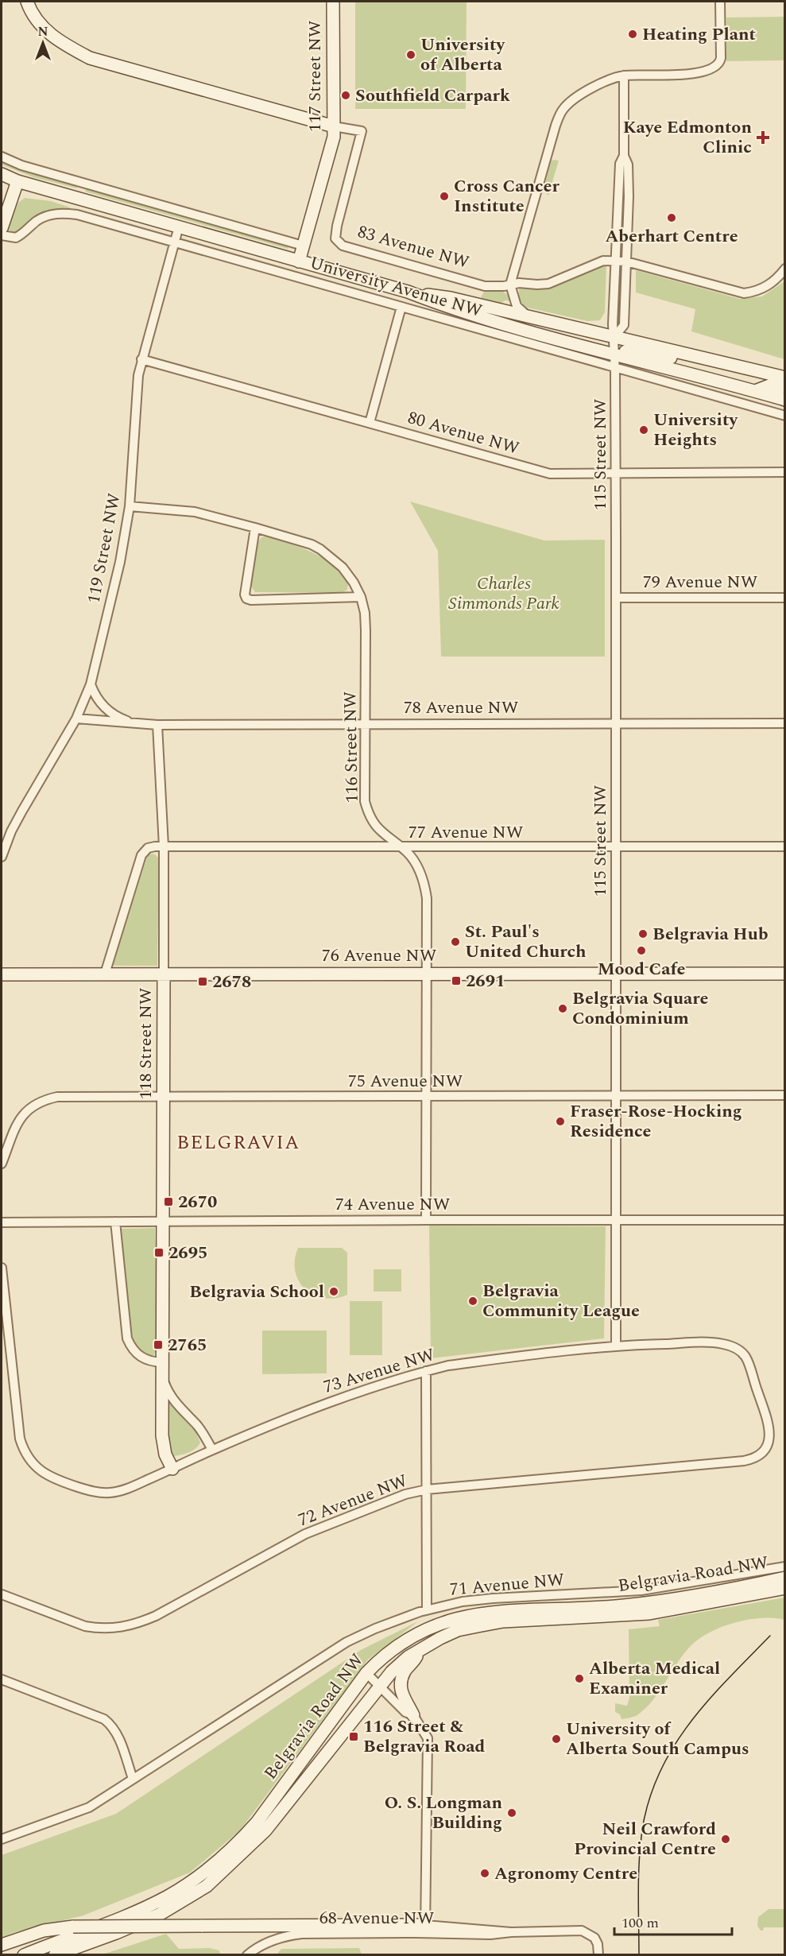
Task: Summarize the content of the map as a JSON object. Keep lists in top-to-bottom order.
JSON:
{
  "streets": {
    "main road": [
      "117 Street NW",
      "83 Avenue NW",
      "University Avenue NW",
      "76 Avenue NW",
      "118 Street NW",
      "Belgravia Road NW"
    ],
    "street": [
      "80 Avenue NW",
      "115 Street NW",
      "119 Street NW",
      "79 Avenue NW",
      "78 Avenue NW",
      "116 Street NW",
      "77 Avenue NW",
      "75 Avenue NW",
      "74 Avenue NW",
      "73 Avenue NW",
      "72 Avenue NW",
      "71 Avenue NW",
      "68 Avenue NW"
    ]
  },
  "crossings": [
    ["117 Street NW", "83 Avenue NW"],
    ["117 Street NW", "University Avenue NW"],
    ["University Avenue NW", "115 Street NW"],
    ["University Avenue NW", "119 Street NW"],
    ["80 Avenue NW", "115 Street NW"],
    ["80 Avenue NW", "119 Street NW"],
    ["115 Street NW", "79 Avenue NW"],
    ["115 Street NW", "78 Avenue NW"],
    ["115 Street NW", "77 Avenue NW"],
    ["115 Street NW", "76 Avenue NW"],
    ["115 Street NW", "75 Avenue NW"],
    ["115 Street NW", "74 Avenue NW"],
    ["115 Street NW", "73 Avenue NW"],
    ["119 Street NW", "78 Avenue NW"],
    ["78 Avenue NW", "116 Street NW"],
    ["78 Avenue NW", "118 Street NW"],
    ["116 Street NW", "77 Avenue NW"],
    ["116 Street NW", "76 Avenue NW"],
    ["116 Street NW", "75 Avenue NW"],
    ["116 Street NW", "74 Avenue NW"],
    ["77 Avenue NW", "76 Avenue NW"],
    ["77 Avenue NW", "118 Street NW"],
    ["76 Avenue NW", "118 Street NW"],
    ["118 Street NW", "75 Avenue NW"],
    ["118 Street NW", "74 Avenue NW"],
    ["118 Street NW", "73 Avenue NW"],
    ["73 Avenue NW", "72 Avenue NW"]
  ],
  "districts": ["BELGRAVIA"],
  "parks": ["Charles Simmonds Park"],
  "places": {
    "other": [
      "Heating Plant",
      "University of Alberta",
      "Southfield Carpark",
      "Cross Cancer Institute",
      "Aberhart Centre",
      "University Heights",
      "Belgravia Hub",
      "St. Paul's United Church",
      "Mood Cafe",
      "Belgravia Square Condominium",
      "Fraser-Rose-Hocking Residence",
      "Belgravia School",
      "Belgravia Community League",
      "Alberta Medical Examiner",
      "University of Alberta South Campus",
      "O. S. Longman Building",
      "Neil Crawford Provincial Centre",
      "Agronomy Centre"
    ],
    "health": ["Kaye Edmonton Clinic"],
    "transit": [
      "2691",
      "2678",
      "2670",
      "2695",
      "2765",
      "116 Street & Belgravia Road"
    ]
  },
  "scale_bar": "100 m",
  "north": "top"
}
